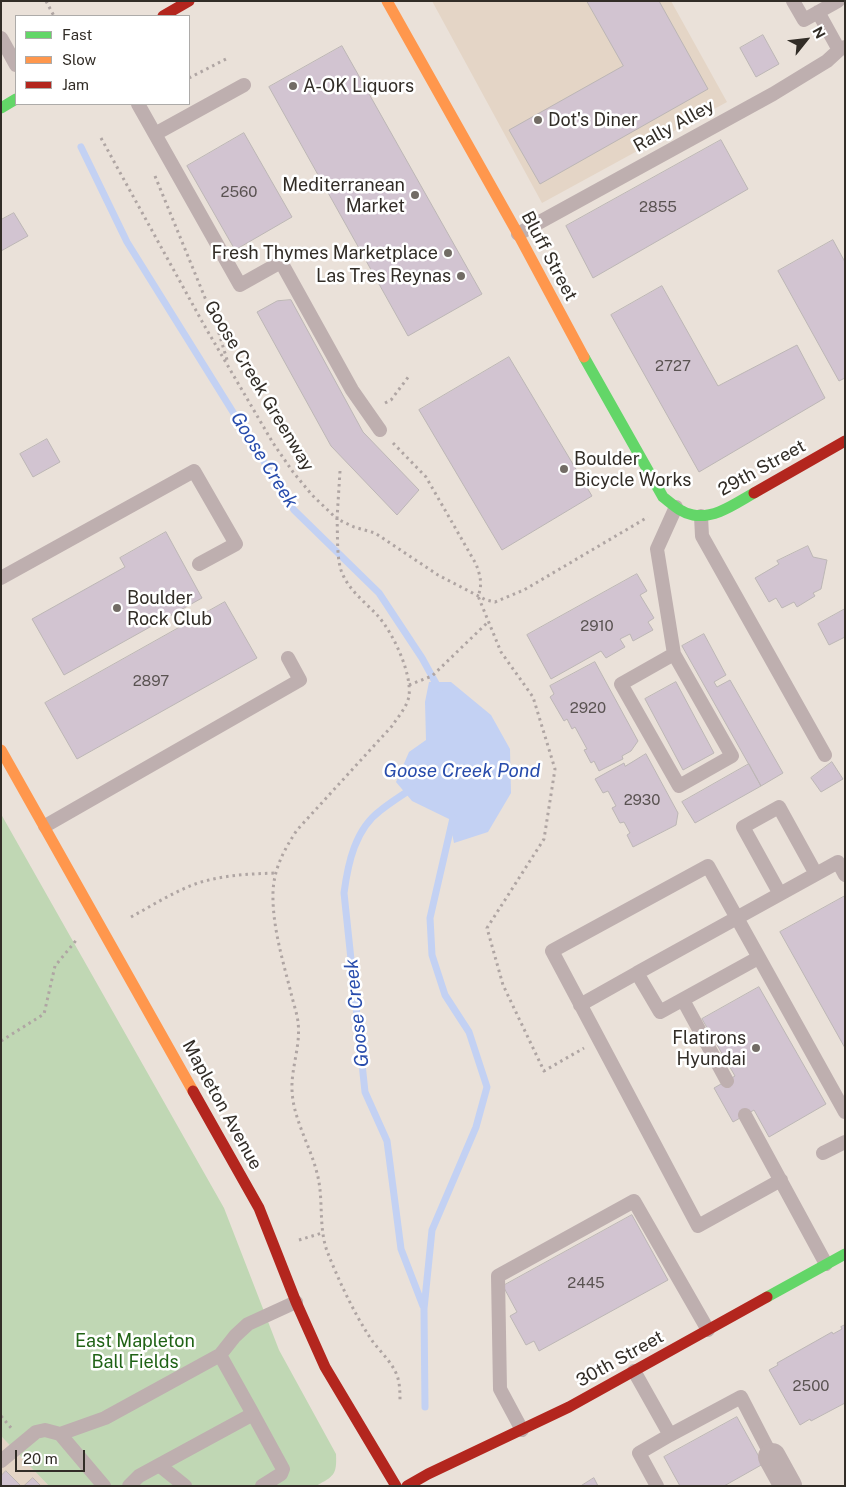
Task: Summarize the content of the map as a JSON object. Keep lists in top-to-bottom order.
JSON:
{
  "streets": {
    "main road": [
      "Bluff Street",
      "29th Street",
      "Mapleton Avenue",
      "30th Street"
    ],
    "lane": ["Rally Alley"],
    "path": ["Goose Creek Greenway"]
  },
  "crossings": [
    ["Rally Alley", "Bluff Street"],
    ["Bluff Street", "29th Street"]
  ],
  "water": ["Goose Creek", "Goose Creek Pond"],
  "parks": ["East Mapleton Ball Fields"],
  "places": [
    "A-OK Liquors",
    "Dot's Diner",
    "Mediterranean Market",
    "Fresh Thymes Marketplace",
    "Las Tres Reynas",
    "Boulder Bicycle Works",
    "Boulder Rock Club",
    "Flatirons Hyundai"
  ],
  "house_numbers": [
    "2560",
    "2855",
    "2727",
    "2910",
    "2897",
    "2920",
    "2930",
    "2445",
    "2500"
  ],
  "legend": ["Fast", "Slow", "Jam"],
  "scale_bar": "20 m",
  "north": "top right"
}
